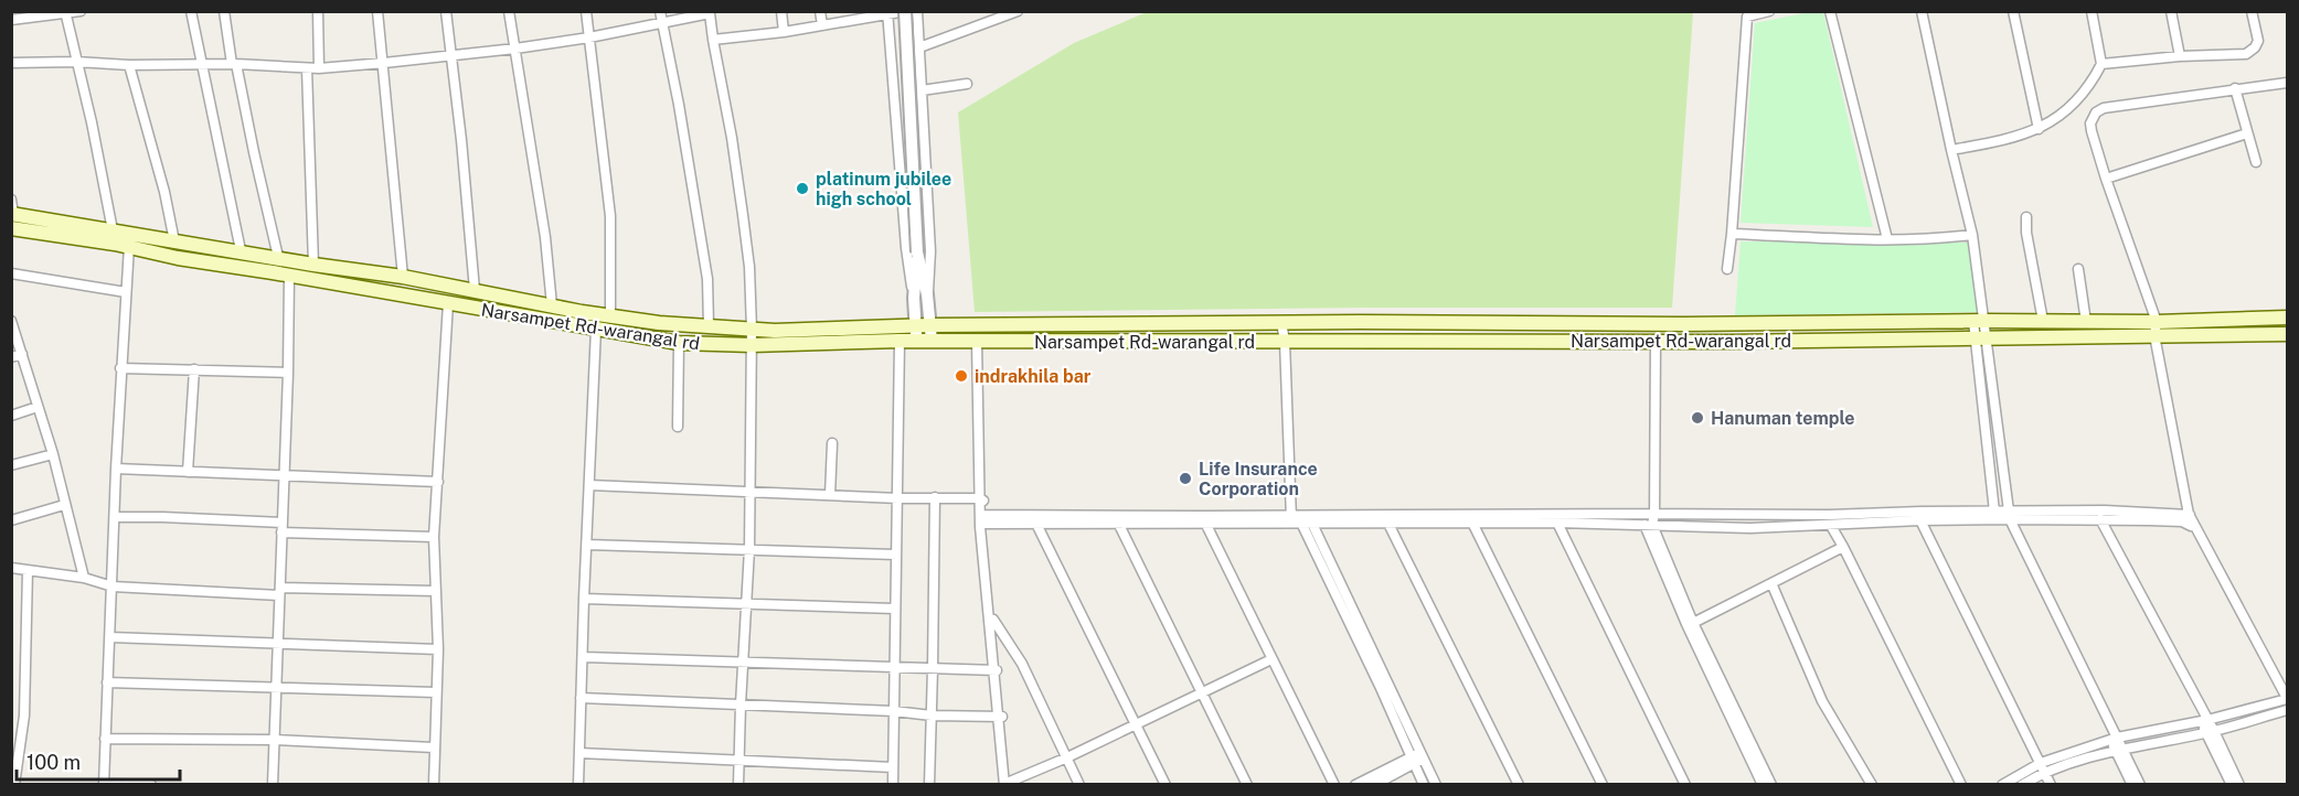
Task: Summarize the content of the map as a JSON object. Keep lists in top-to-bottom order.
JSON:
{
  "streets": {
    "main road": ["Narsampet Rd-warangal rd"]
  },
  "places": [
    "platinum jubilee high school",
    "indrakhila bar",
    "Hanuman temple",
    "Life Insurance Corporation"
  ],
  "scale_bar": "100 m"
}
